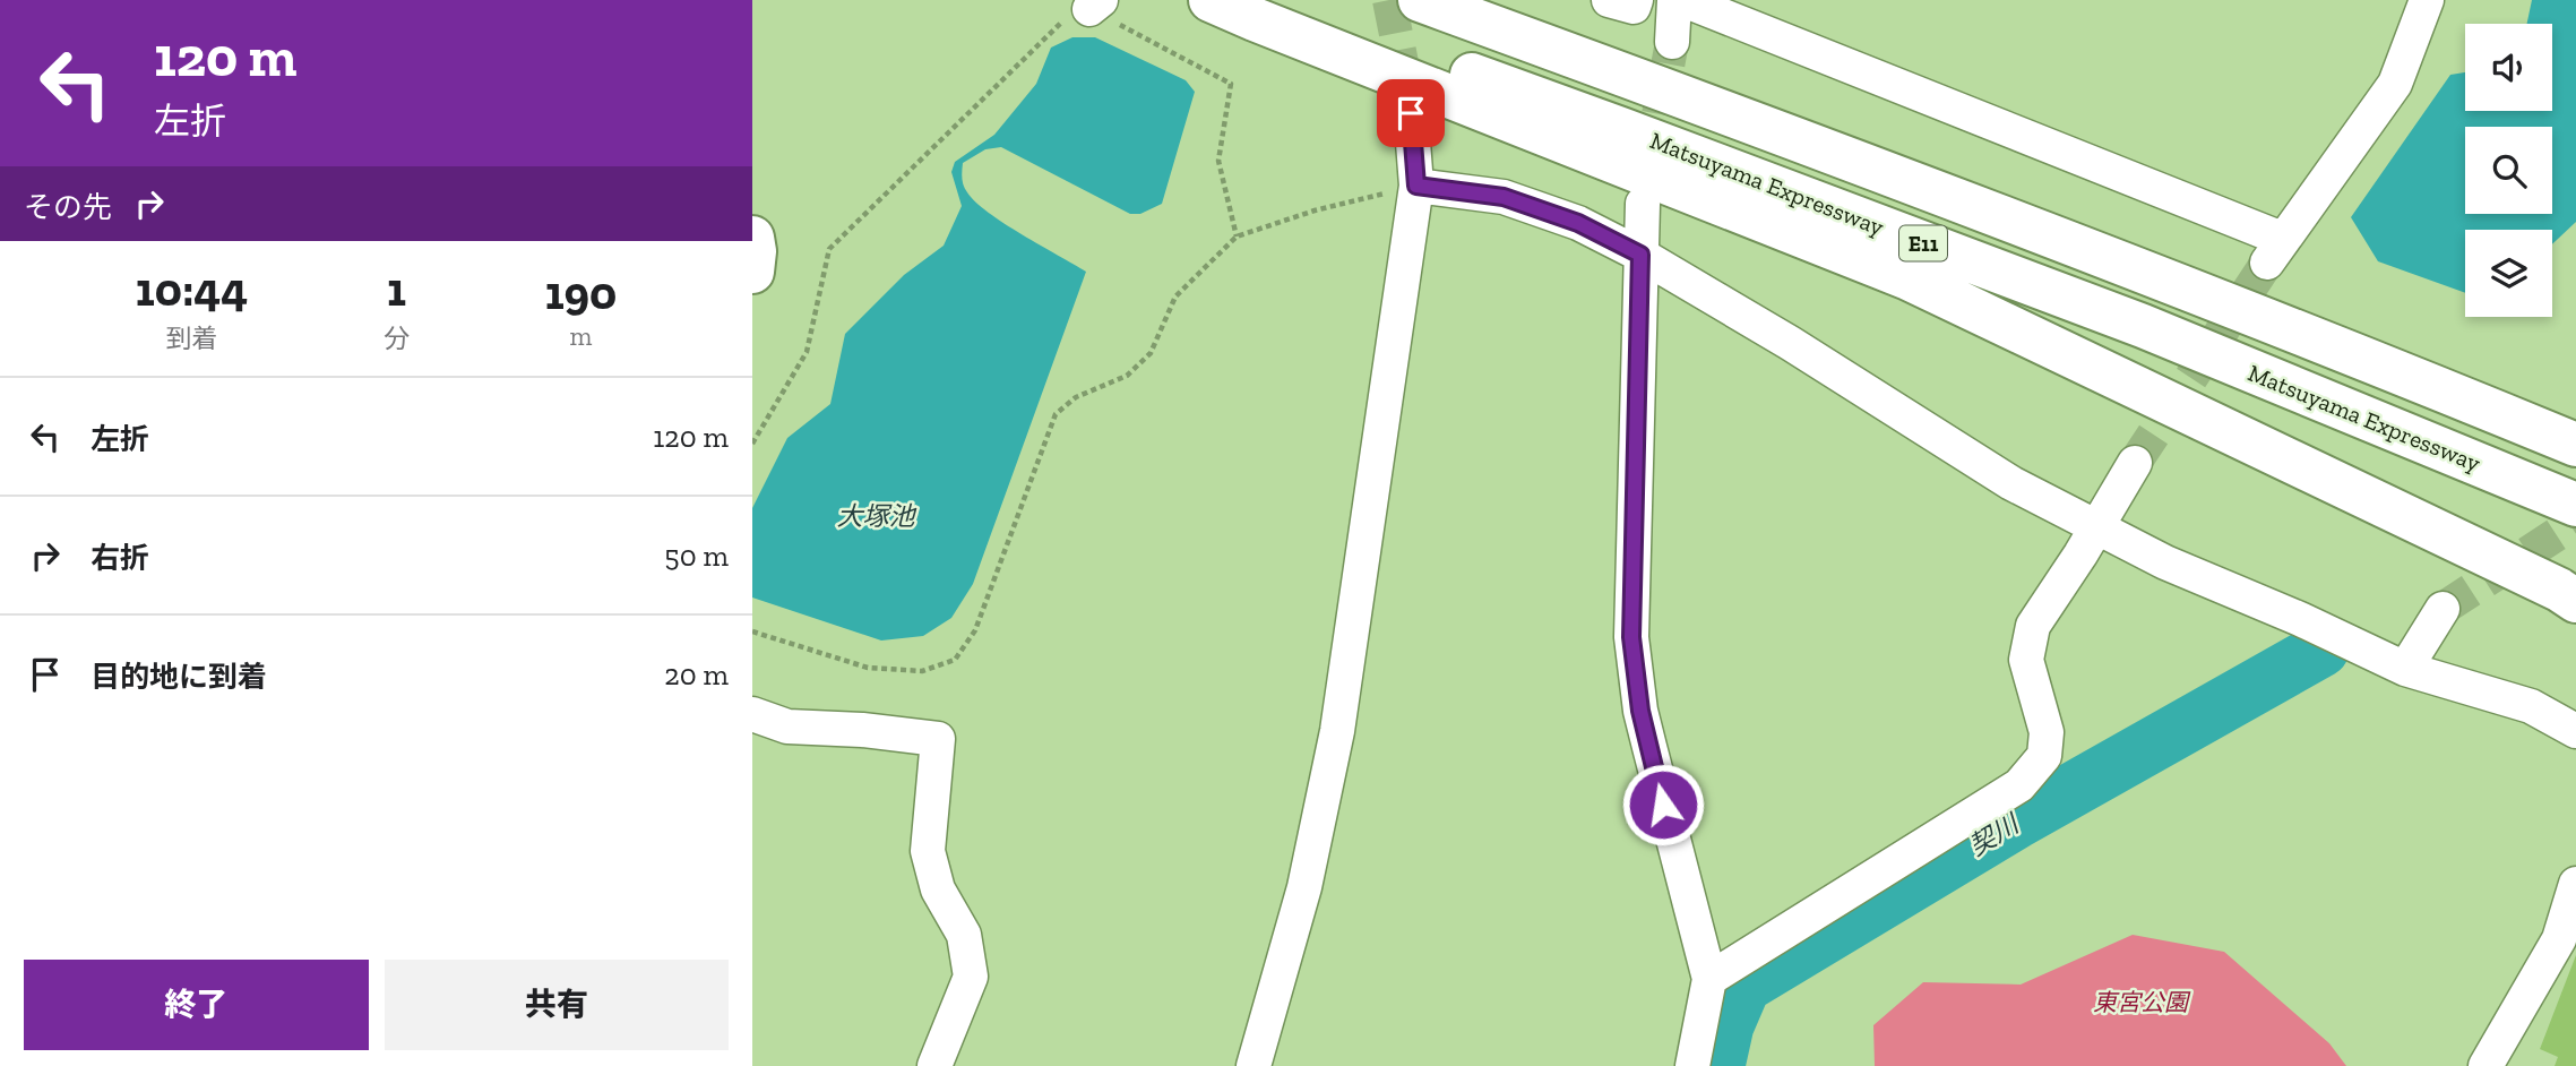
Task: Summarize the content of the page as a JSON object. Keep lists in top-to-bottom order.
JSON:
{
  "streets": {
    "main road": ["Matsuyama Expressway", "E11"]
  },
  "water": ["大塚池", "契川"],
  "parks": ["東宮公園"],
  "page": {
    "turn": ["120 m", "左折"],
    "then": "その先",
    "eta": [
      "10:44",
      "到着",
      "1",
      "分",
      "190",
      "m"
    ],
    "list": [
      {
        "name": "左折",
        "value": "120 m"
      },
      {
        "name": "右折",
        "value": "50 m"
      },
      {
        "name": "目的地に到着",
        "value": "20 m"
      }
    ],
    "buttons": ["終了", "共有"]
  }
}
